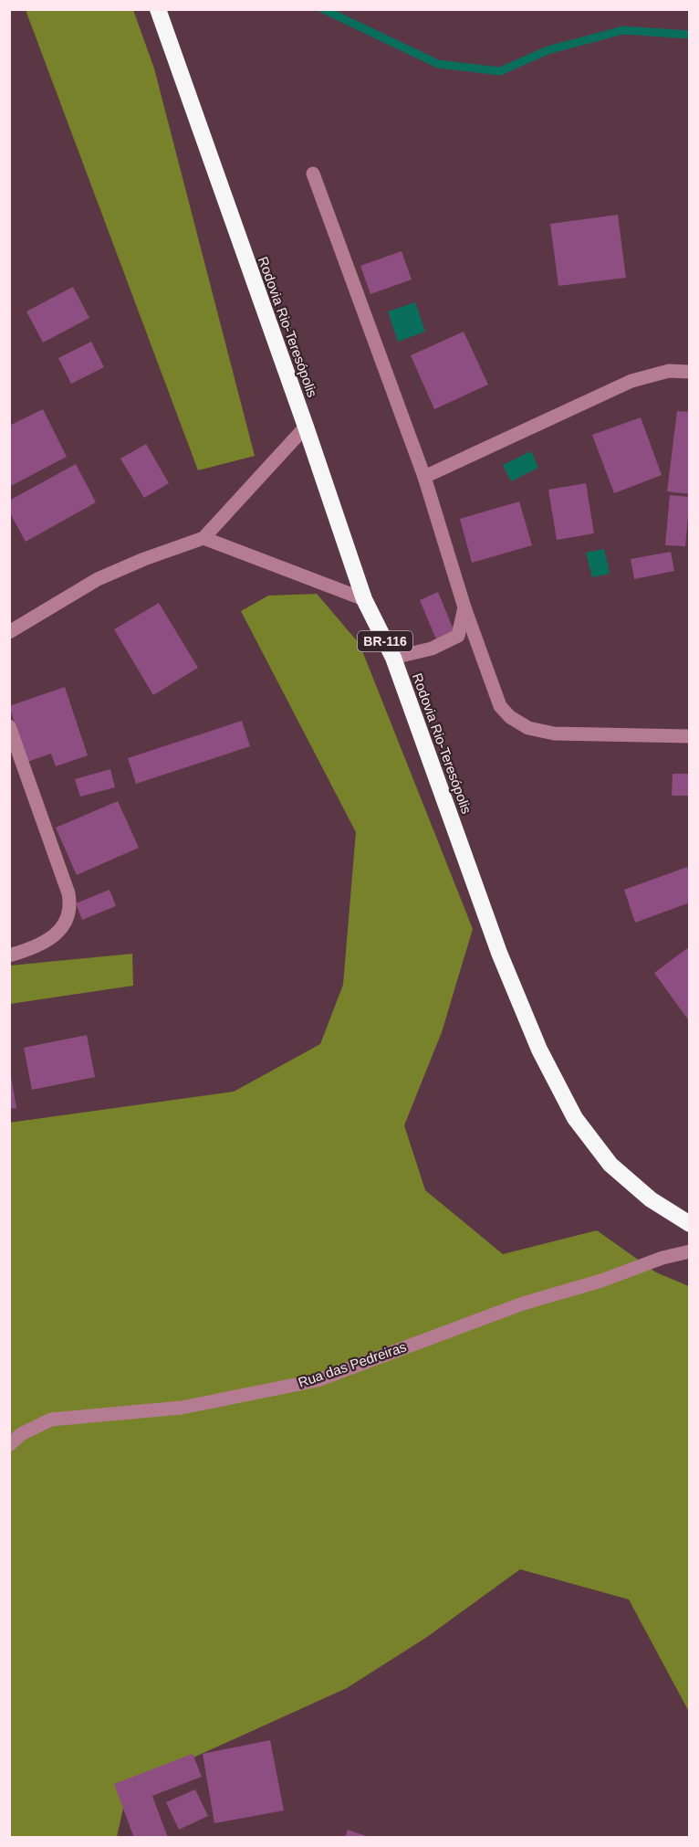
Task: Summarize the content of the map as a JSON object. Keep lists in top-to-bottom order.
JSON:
{
  "streets": {
    "highway": ["Rodovia Rio-Teresópolis", "BR-116"],
    "street": ["Rua das Pedreiras"]
  }
}
